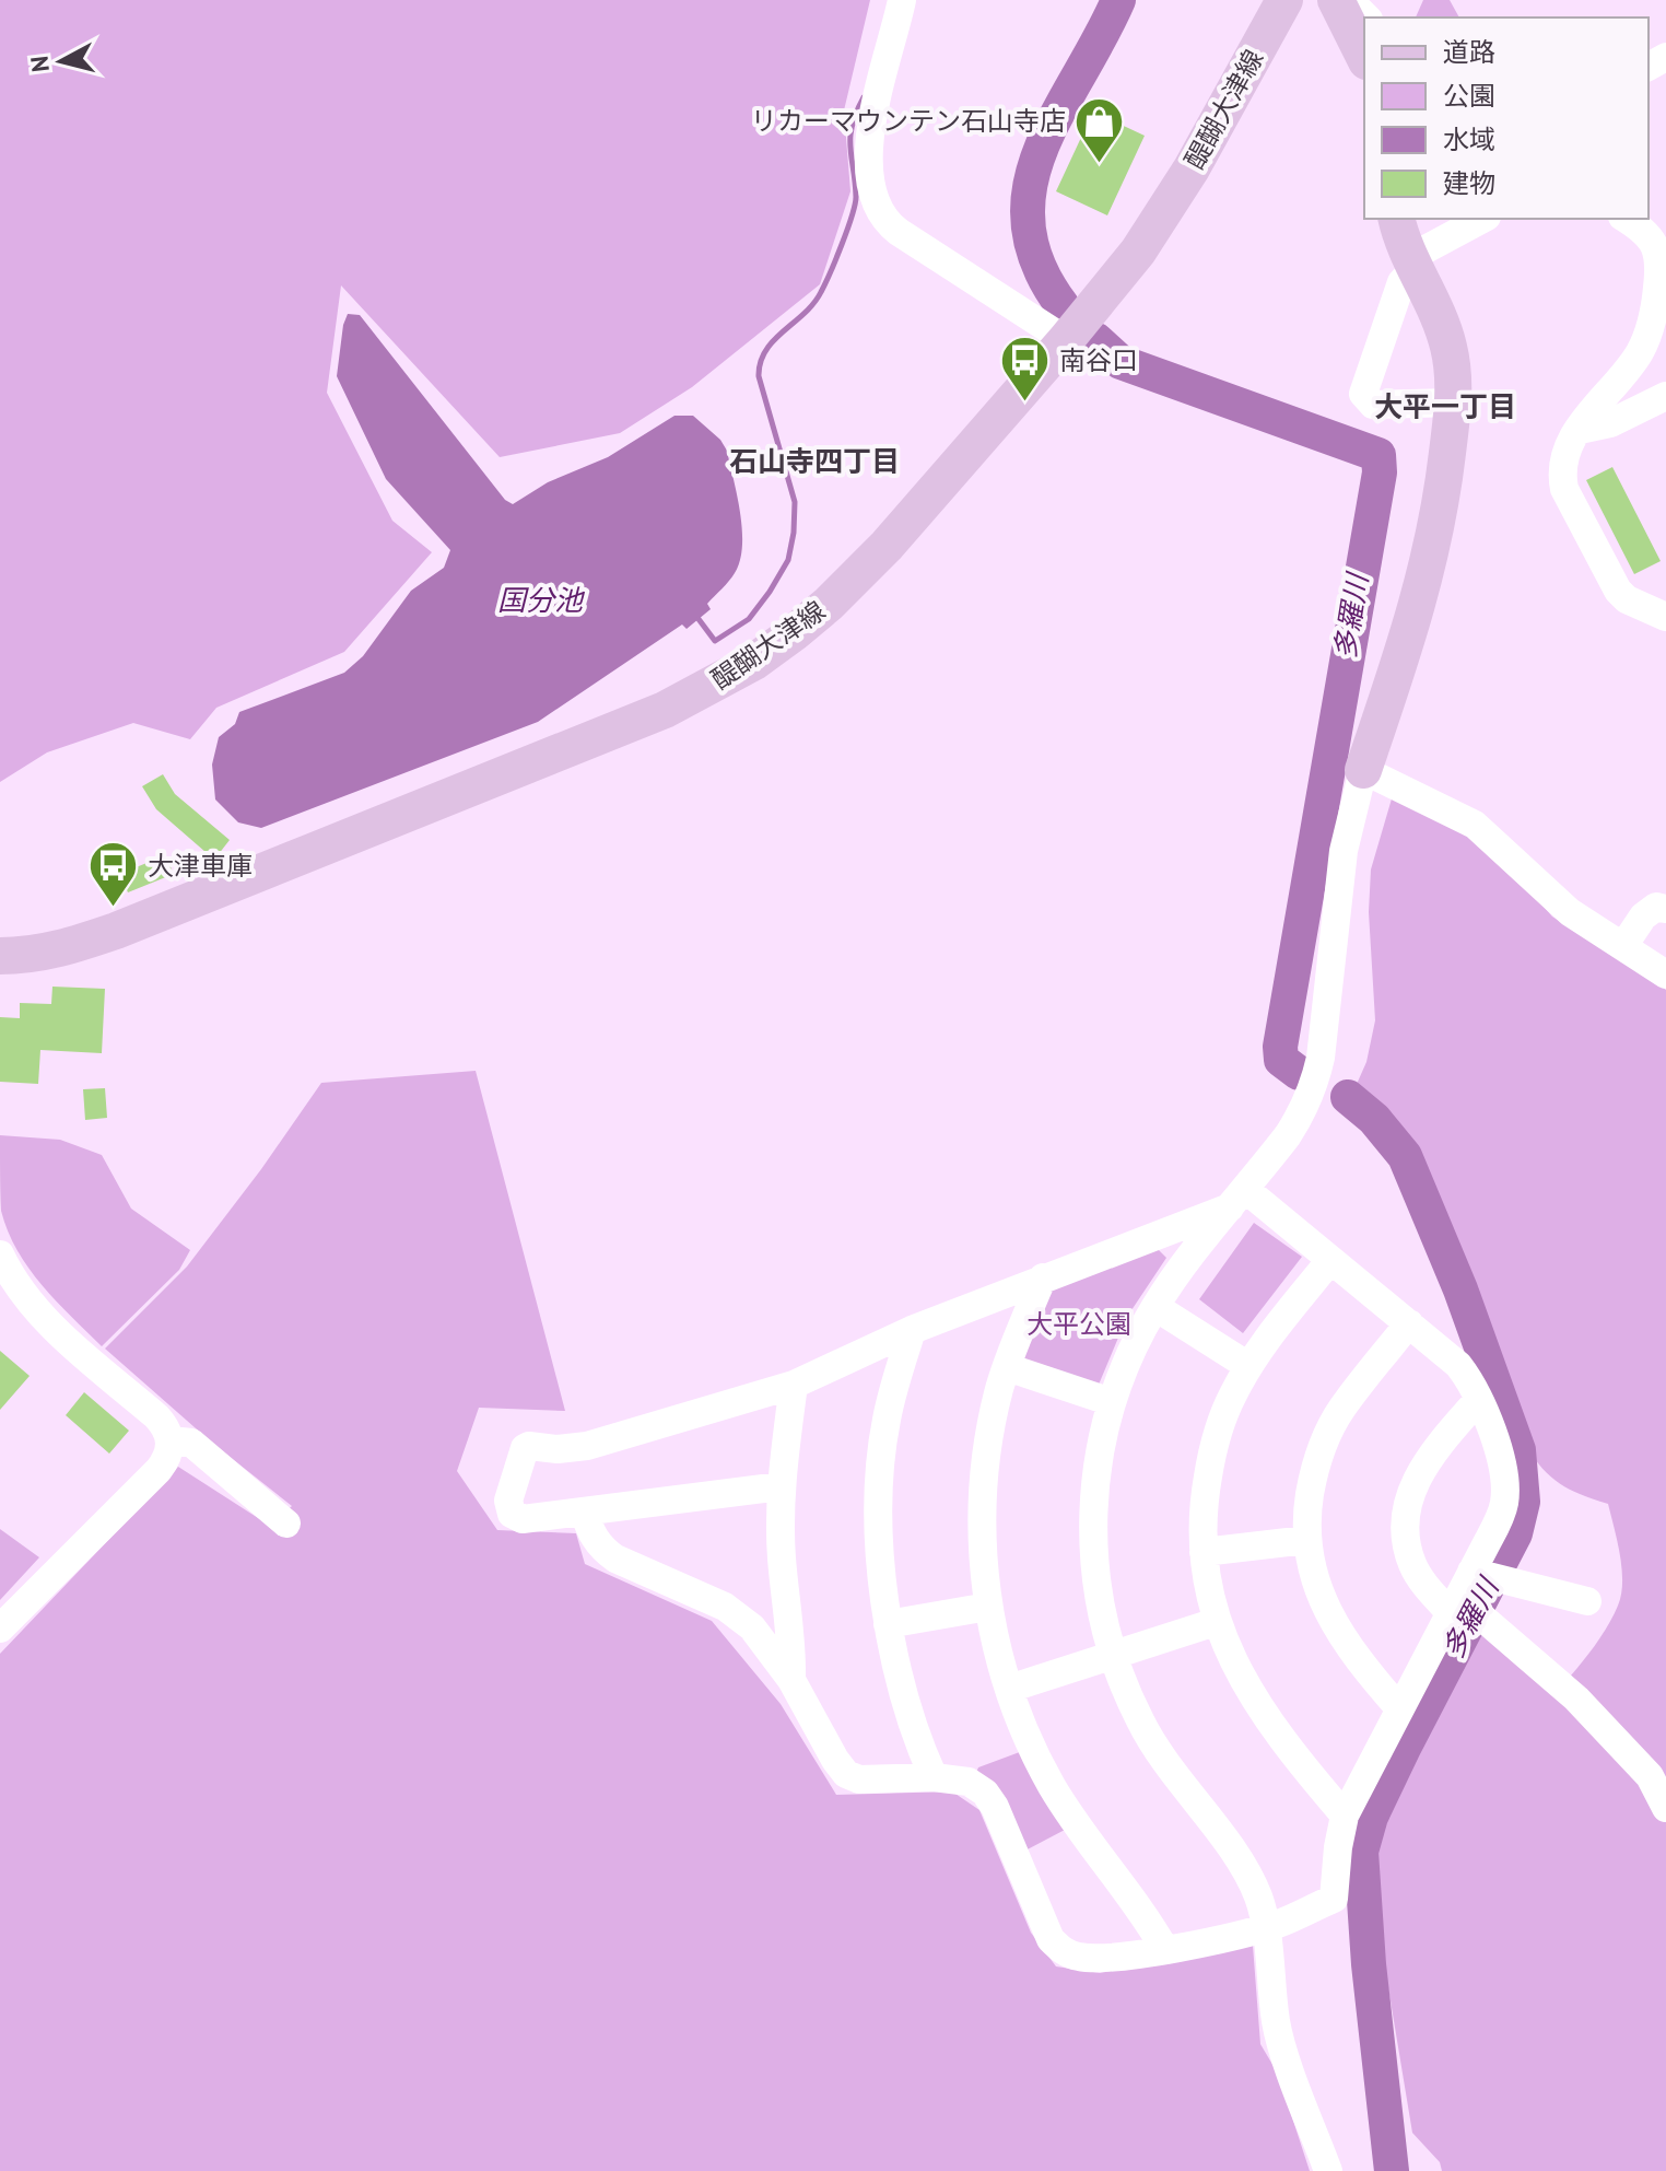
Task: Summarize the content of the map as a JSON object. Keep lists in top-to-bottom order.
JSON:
{
  "streets": {
    "main road": ["醍醐大津線"]
  },
  "districts": ["大平一丁目", "石山寺四丁目"],
  "water": ["国分池", "多羅川"],
  "parks": ["大平公園"],
  "places": {
    "shop": ["リカーマウンテン石山寺店"],
    "bus stop": ["南谷口", "大津車庫"]
  },
  "legend": [
    "道路",
    "公園",
    "水域",
    "建物"
  ],
  "north": "left"
}
